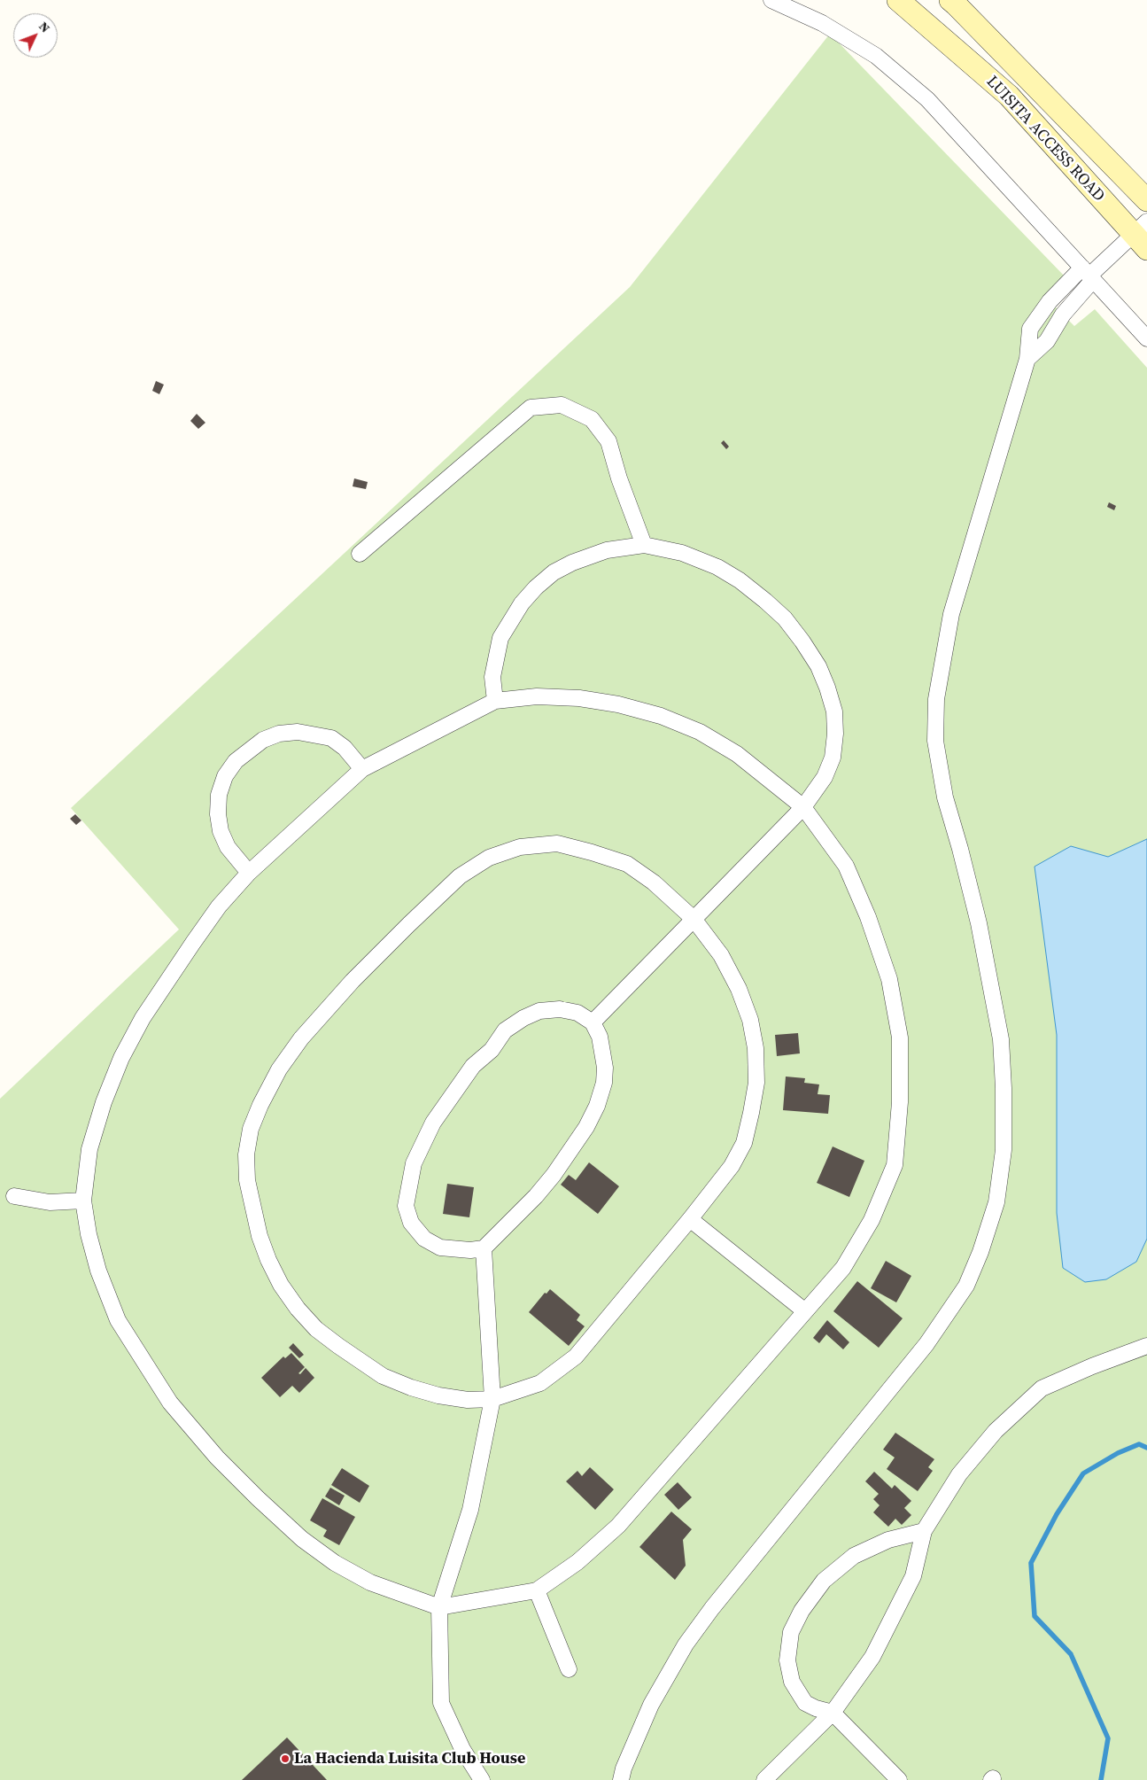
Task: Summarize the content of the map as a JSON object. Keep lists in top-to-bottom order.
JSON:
{
  "streets": {
    "main road": ["LUISITA ACCESS ROAD"]
  },
  "places": ["La Hacienda Luisita Club House"],
  "north": "top right"
}
